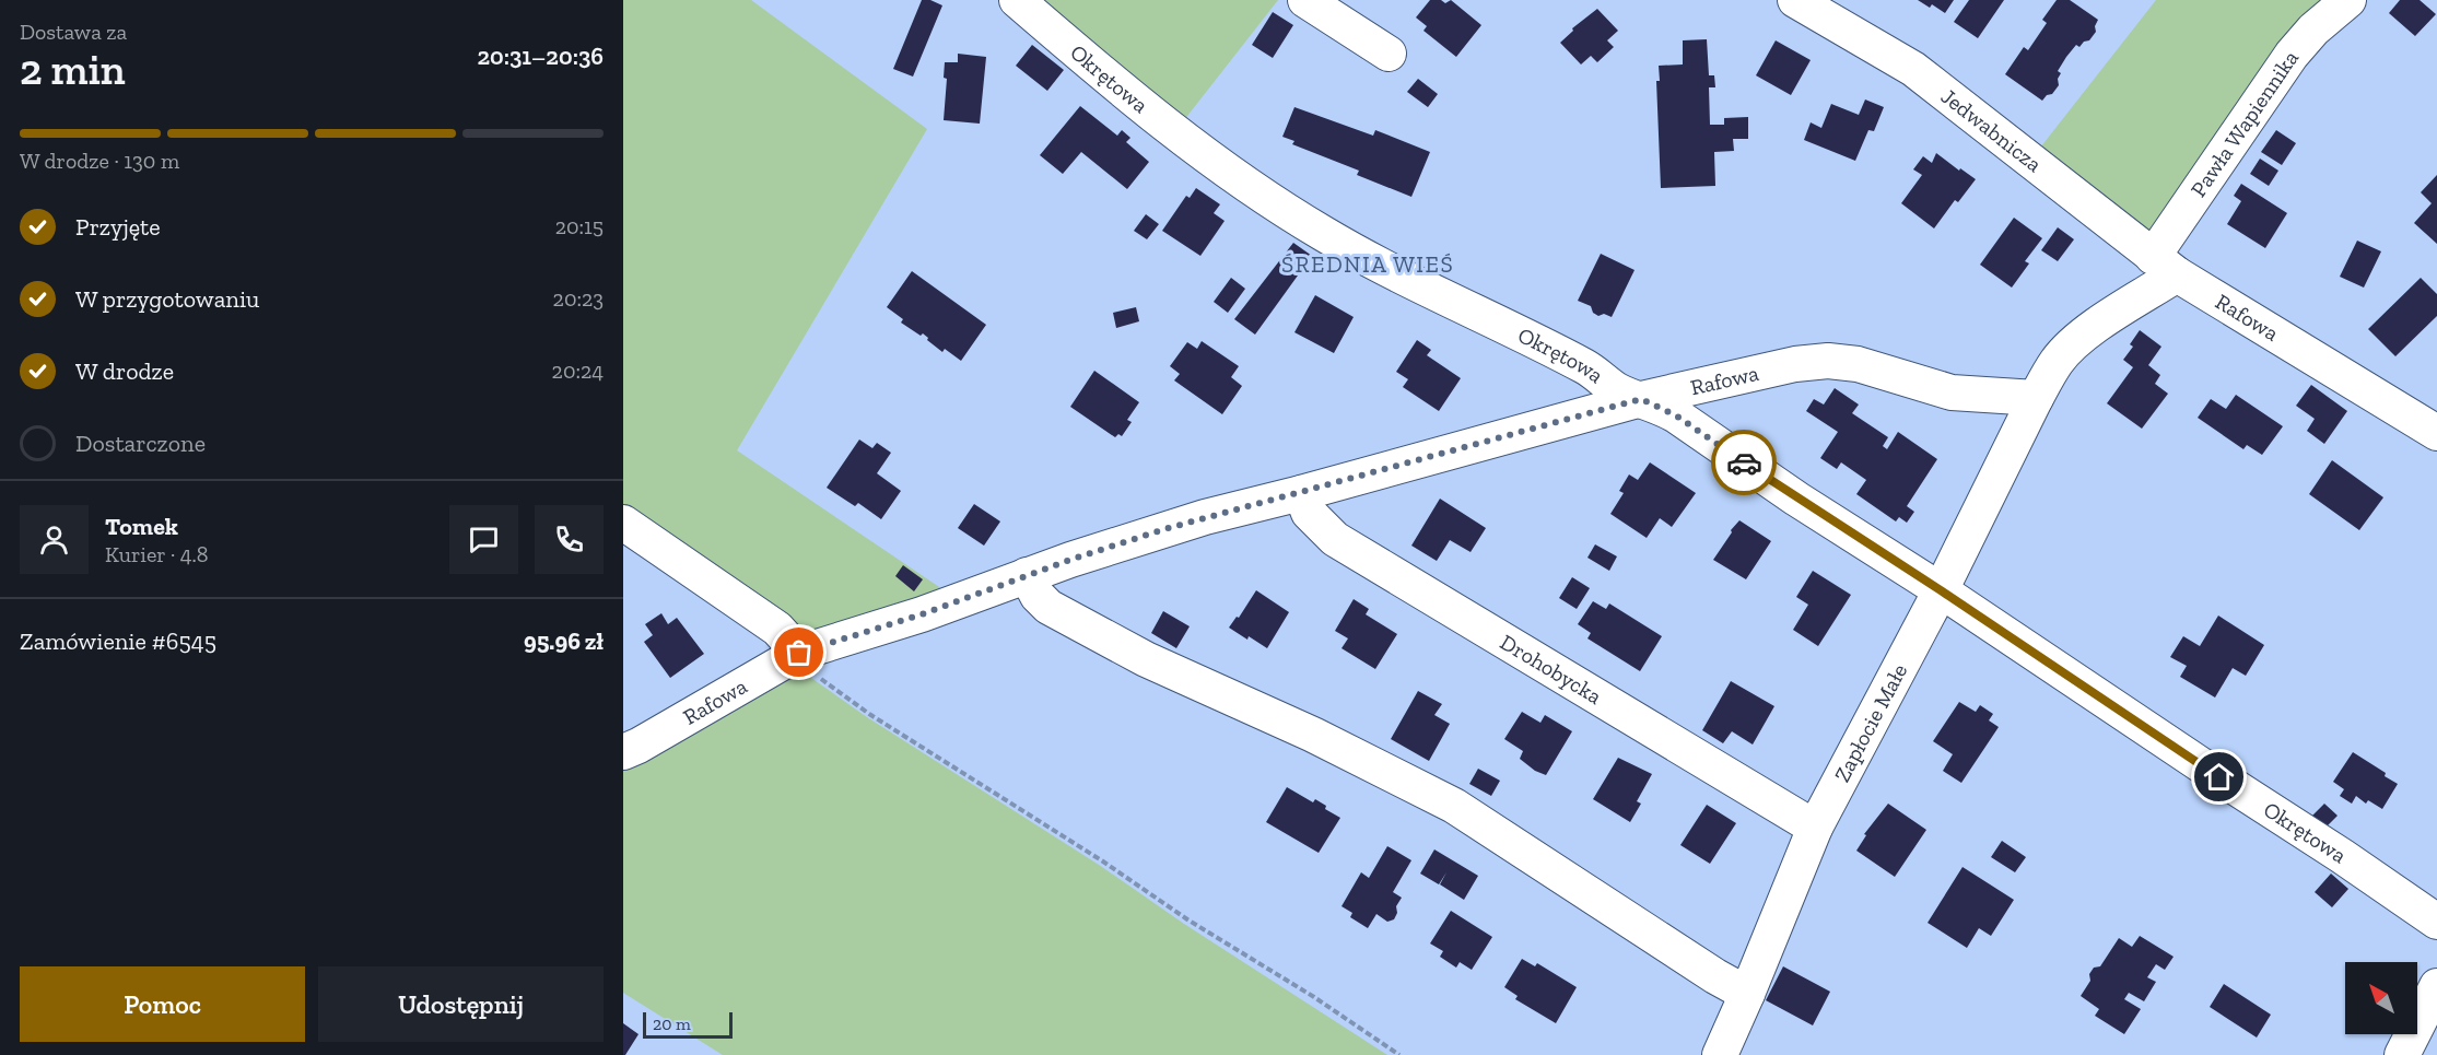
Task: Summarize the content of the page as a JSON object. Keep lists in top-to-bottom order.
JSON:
{
  "streets": {
    "street": [
      "Okrętowa",
      "Pawła Wapiennika",
      "Jedwabnicza",
      "Rafowa",
      "Drohobycka",
      "Zapłocie Małe"
    ]
  },
  "crossings": [
    ["Okrętowa", "Rafowa"],
    ["Okrętowa", "Zapłocie Małe"],
    ["Pawła Wapiennika", "Jedwabnicza"],
    ["Pawła Wapiennika", "Rafowa"],
    ["Jedwabnicza", "Rafowa"],
    ["Rafowa", "Drohobycka"],
    ["Rafowa", "Zapłocie Małe"],
    ["Drohobycka", "Zapłocie Małe"]
  ],
  "districts": ["ŚREDNIA WIEŚ"],
  "scale_bar": "20 m",
  "north": "top left",
  "page": {
    "heading": ["2 min", "Dostawa za", "20:31–20:36"],
    "panel": [
      "Tomek",
      "Kurier · 4.8",
      "Zamówienie #6545",
      "95.96 zł"
    ],
    "bar": "W drodze · 130 m",
    "list": [
      ["Przyjęte", "20:15"],
      ["W przygotowaniu", "20:23"],
      ["W drodze", "20:24"],
      "Dostarczone"
    ],
    "buttons": ["Pomoc", "Udostępnij"],
    "scale": "20 m"
  }
}
